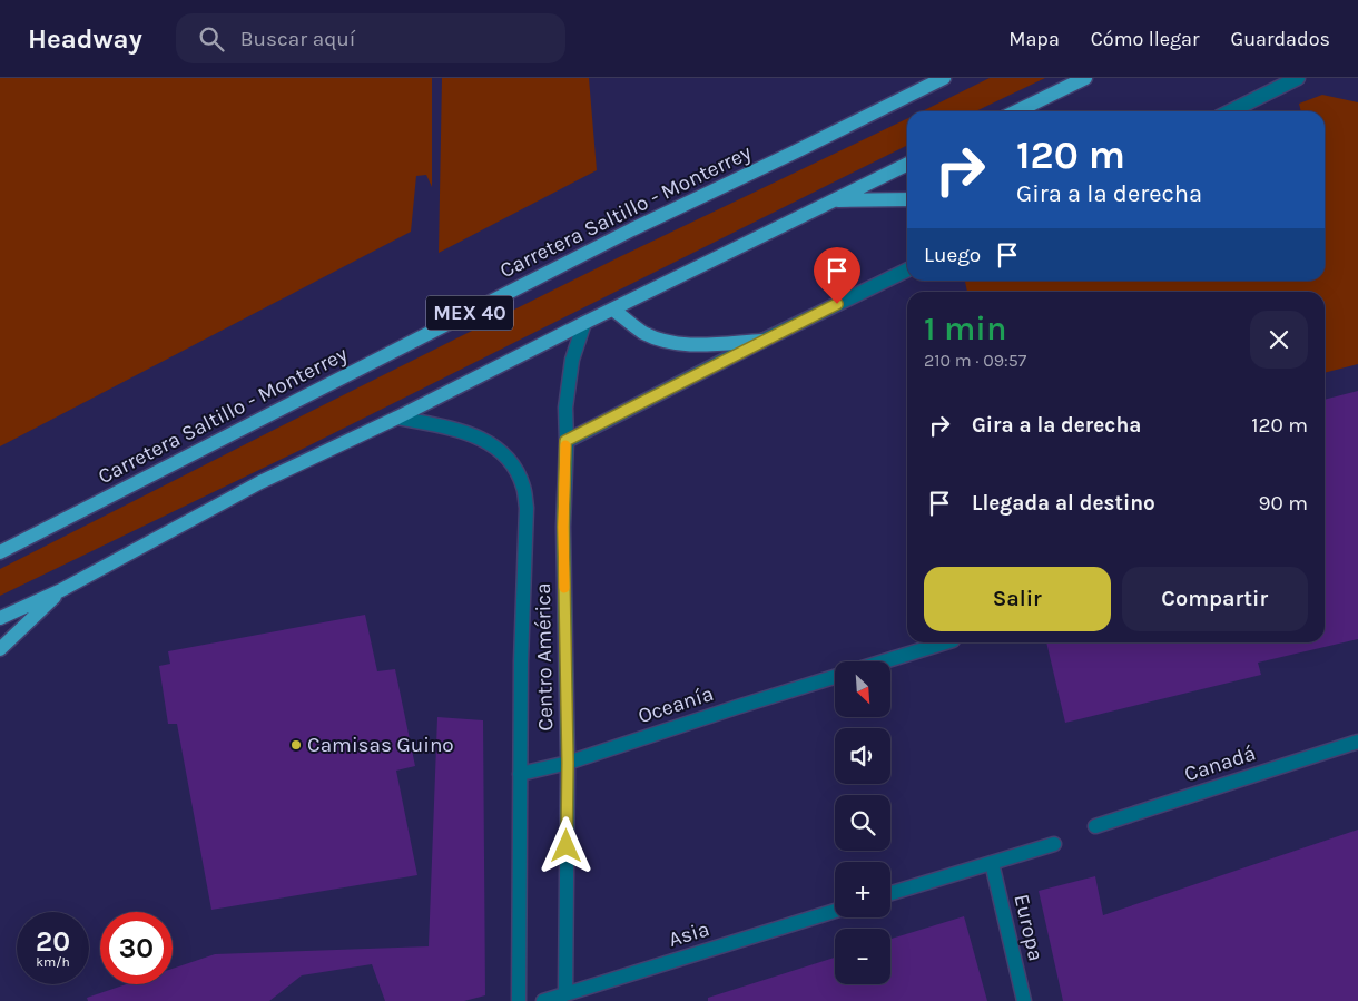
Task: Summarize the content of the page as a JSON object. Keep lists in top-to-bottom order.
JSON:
{
  "streets": {
    "main road": ["Carretera Saltillo - Monterrey", "MEX 40"],
    "street": [
      "Centro América",
      "Oceanía",
      "Canadá",
      "Europa",
      "Asia"
    ]
  },
  "crossings": [
    ["MEX 40", "Centro América"],
    ["Centro América", "Oceanía"],
    ["Centro América", "Asia"]
  ],
  "places": ["Camisas Guino"],
  "north": "bottom right",
  "page": {
    "header": "Headway",
    "search": "Buscar aquí",
    "nav": ["Mapa", "Cómo llegar", "Guardados"],
    "turn": ["120 m", "Gira a la derecha"],
    "then": "Luego",
    "heading": ["1 min", "210 m · 09:57"],
    "list": [
      {
        "name": "Gira a la derecha",
        "value": "120 m"
      },
      {
        "name": "Llegada al destino",
        "value": "90 m"
      }
    ],
    "buttons": ["Salir", "Compartir"],
    "map_buttons": ["+", "−"],
    "speed": "20 km/h",
    "limit": "30"
  }
}
